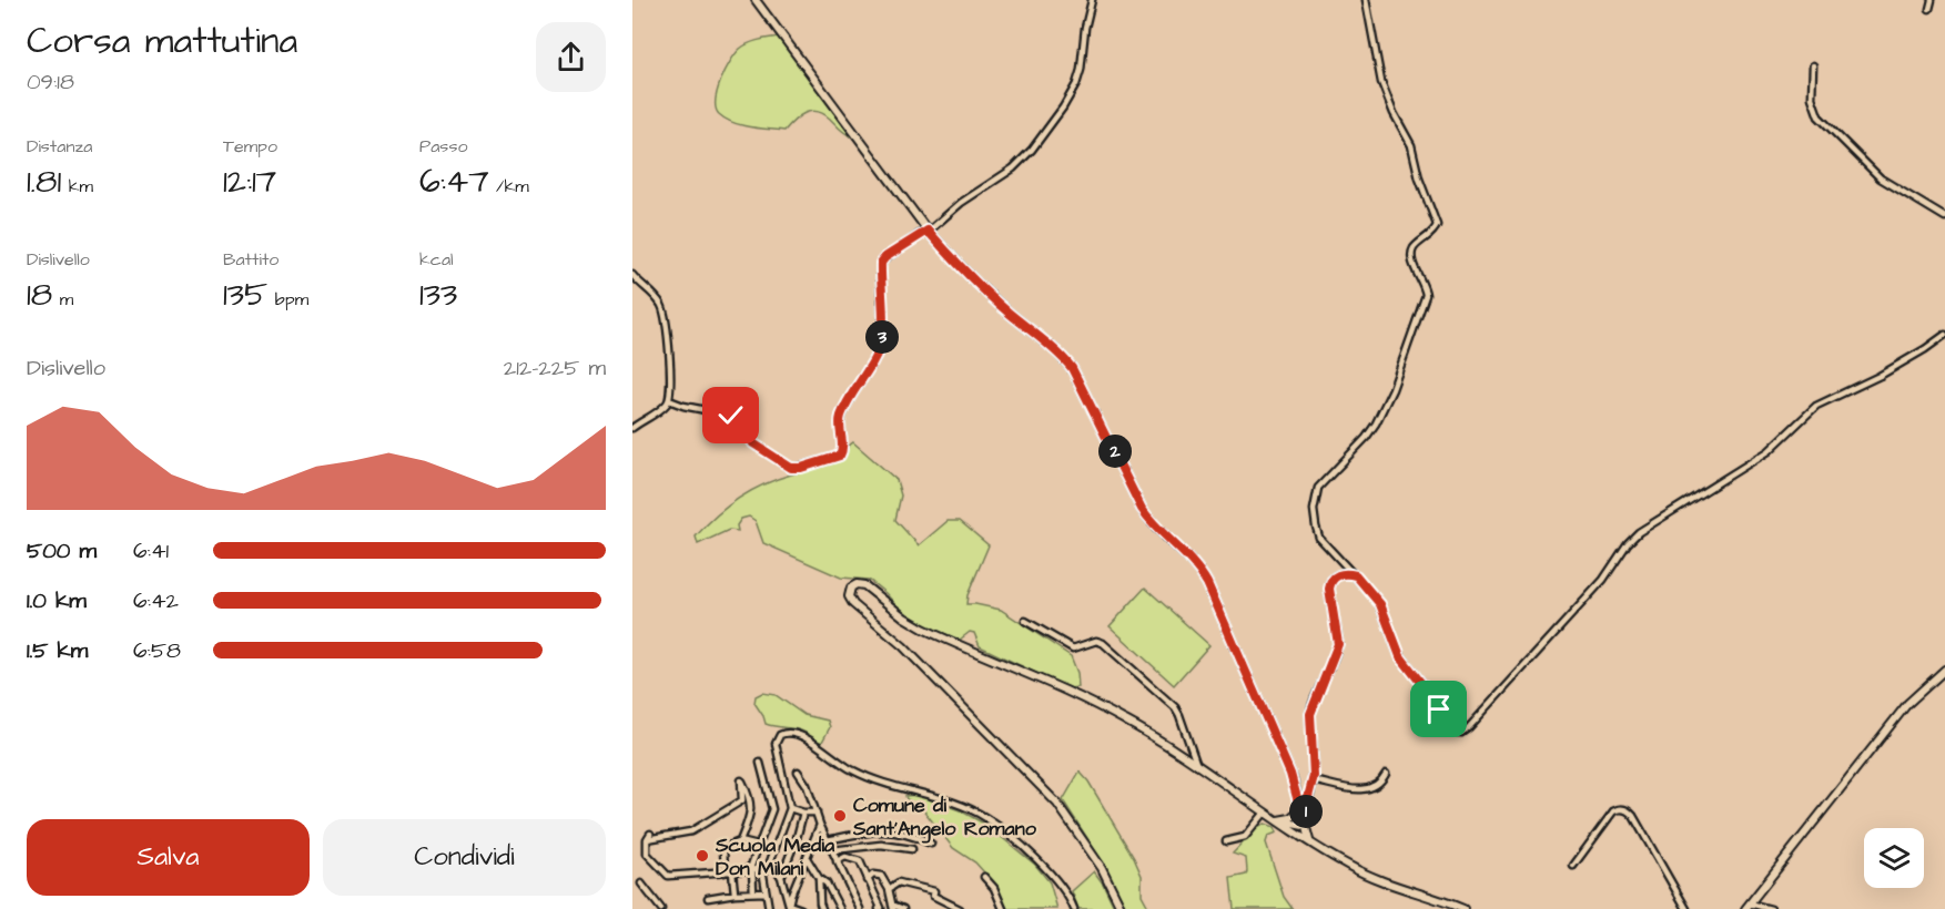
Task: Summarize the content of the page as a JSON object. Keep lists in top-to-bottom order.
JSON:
{
  "places": ["Comune di Sant'Angelo Romano", "Scuola Media Don Milani"],
  "page": {
    "heading": ["Corsa mattutina", "09:18"],
    "stats": [
      ["Distanza", "1.81 km"],
      ["Tempo", "12:17"],
      ["Passo", "6:47 /km"],
      ["Dislivello", "18 m"],
      ["Battito", "135 bpm"],
      ["kcal", "133"]
    ],
    "pins": ["3", "2", "1"],
    "chart": ["Dislivello", "212–225 m"],
    "list": [
      {
        "name": "500 m",
        "note": "6:41"
      },
      {
        "name": "1.0 km",
        "note": "6:42"
      },
      {
        "name": "1.5 km",
        "note": "6:58"
      }
    ],
    "buttons": ["Salva", "Condividi"]
  }
}
